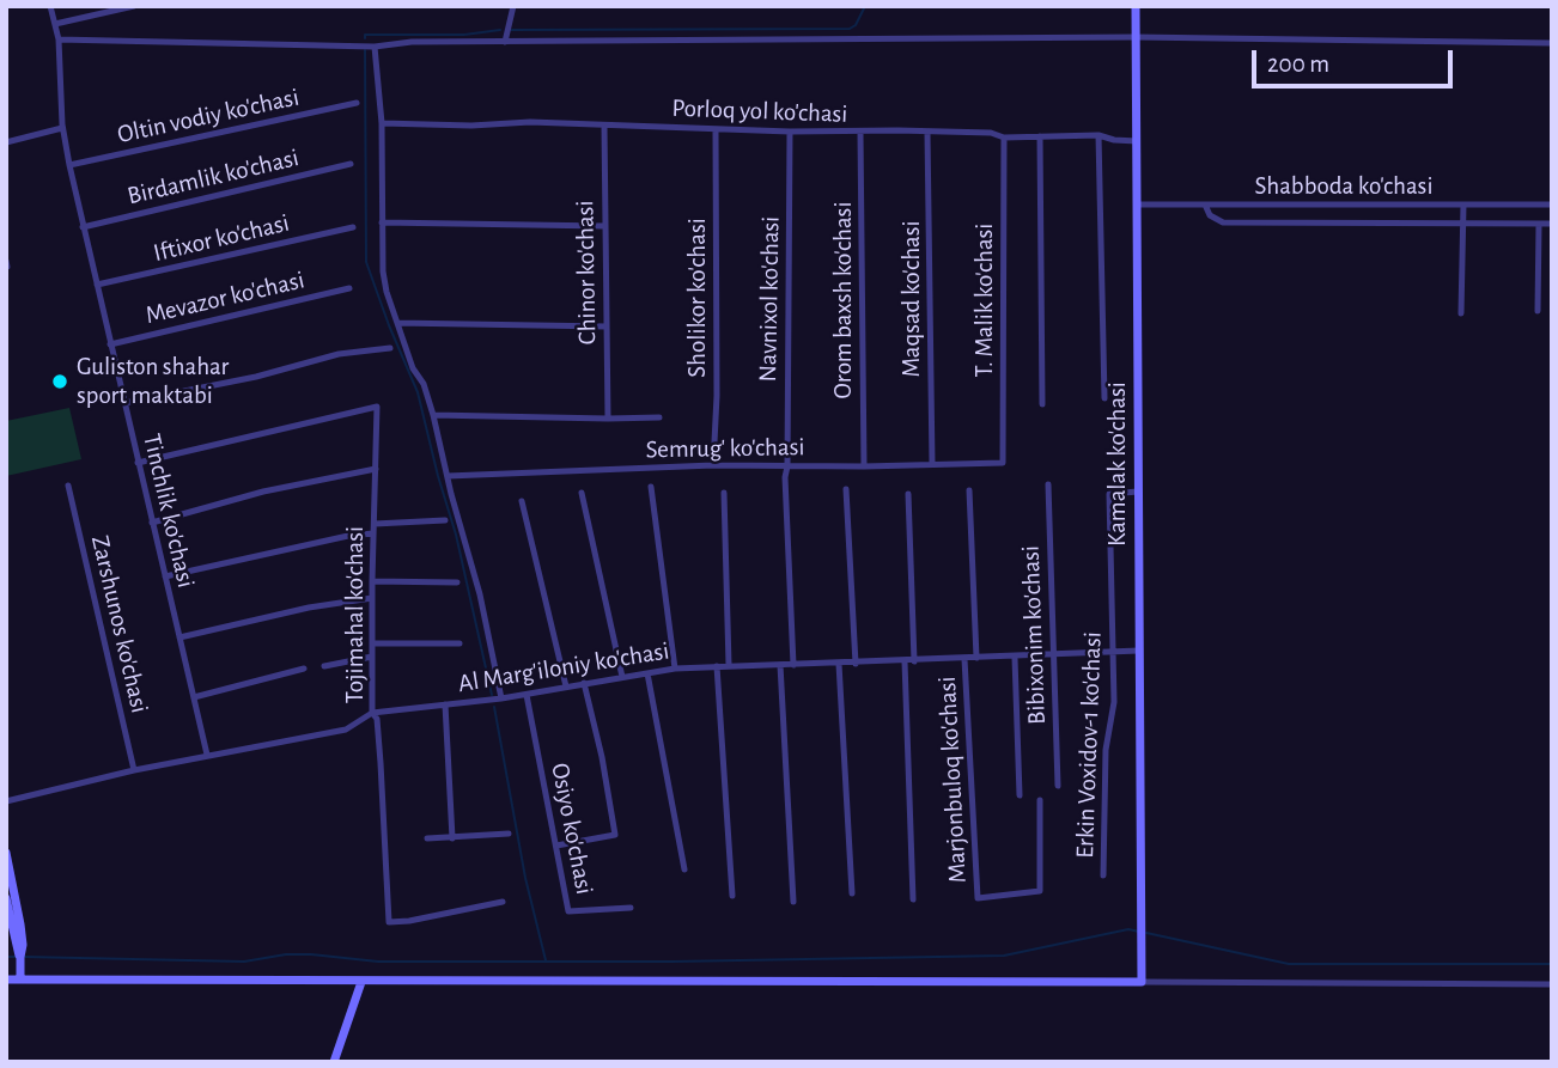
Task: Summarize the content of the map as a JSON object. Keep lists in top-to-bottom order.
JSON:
{
  "streets": {
    "main road": ["Kamalak ko'chasi"],
    "street": [
      "Porloq yol ko'chasi",
      "Oltin vodiy ko'chasi",
      "Birdamlik ko'chasi",
      "Shabboda ko'chasi",
      "Iftixor ko'chasi",
      "Chinor ko'chasi",
      "Mevazor ko'chasi",
      "Sholikor ko'chasi",
      "Navnixol ko'chasi",
      "Maqsad ko'chasi",
      "Orom baxsh ko'chasi",
      "T. Malik ko'chasi",
      "Semrug' ko'chasi",
      "Tinchlik ko'chasi",
      "Tojimahal ko'chasi",
      "Zarshunos ko'chasi",
      "Bibixonim ko'chasi",
      "Al Marg'iloniy ko'chasi",
      "Erkin Voxidov-1 ko'chasi",
      "Marjonbuloq ko'chasi",
      "Osiyo ko'chasi"
    ]
  },
  "crossings": [
    ["Porloq yol ko'chasi", "Chinor ko'chasi"],
    ["Porloq yol ko'chasi", "Sholikor ko'chasi"],
    ["Porloq yol ko'chasi", "Navnixol ko'chasi"],
    ["Porloq yol ko'chasi", "Maqsad ko'chasi"],
    ["Porloq yol ko'chasi", "Orom baxsh ko'chasi"],
    ["Porloq yol ko'chasi", "T. Malik ko'chasi"],
    ["Porloq yol ko'chasi", "Kamalak ko'chasi"],
    ["Oltin vodiy ko'chasi", "Tinchlik ko'chasi"],
    ["Birdamlik ko'chasi", "Tinchlik ko'chasi"],
    ["Shabboda ko'chasi", "Kamalak ko'chasi"],
    ["Iftixor ko'chasi", "Tinchlik ko'chasi"],
    ["Mevazor ko'chasi", "Tinchlik ko'chasi"],
    ["Sholikor ko'chasi", "Semrug' ko'chasi"],
    ["Navnixol ko'chasi", "Semrug' ko'chasi"],
    ["Navnixol ko'chasi", "Al Marg'iloniy ko'chasi"],
    ["Maqsad ko'chasi", "Semrug' ko'chasi"],
    ["Orom baxsh ko'chasi", "Semrug' ko'chasi"],
    ["T. Malik ko'chasi", "Semrug' ko'chasi"],
    ["Kamalak ko'chasi", "Al Marg'iloniy ko'chasi"],
    ["Kamalak ko'chasi", "Erkin Voxidov-1 ko'chasi"],
    ["Tinchlik ko'chasi", "Tojimahal ko'chasi"],
    ["Tinchlik ko'chasi", "Al Marg'iloniy ko'chasi"],
    ["Tojimahal ko'chasi", "Al Marg'iloniy ko'chasi"],
    ["Zarshunos ko'chasi", "Al Marg'iloniy ko'chasi"],
    ["Bibixonim ko'chasi", "Al Marg'iloniy ko'chasi"],
    ["Al Marg'iloniy ko'chasi", "Erkin Voxidov-1 ko'chasi"],
    ["Al Marg'iloniy ko'chasi", "Marjonbuloq ko'chasi"],
    ["Al Marg'iloniy ko'chasi", "Osiyo ko'chasi"]
  ],
  "places": ["Guliston shahar sport maktabi"],
  "scale_bar": "200 m"
}
